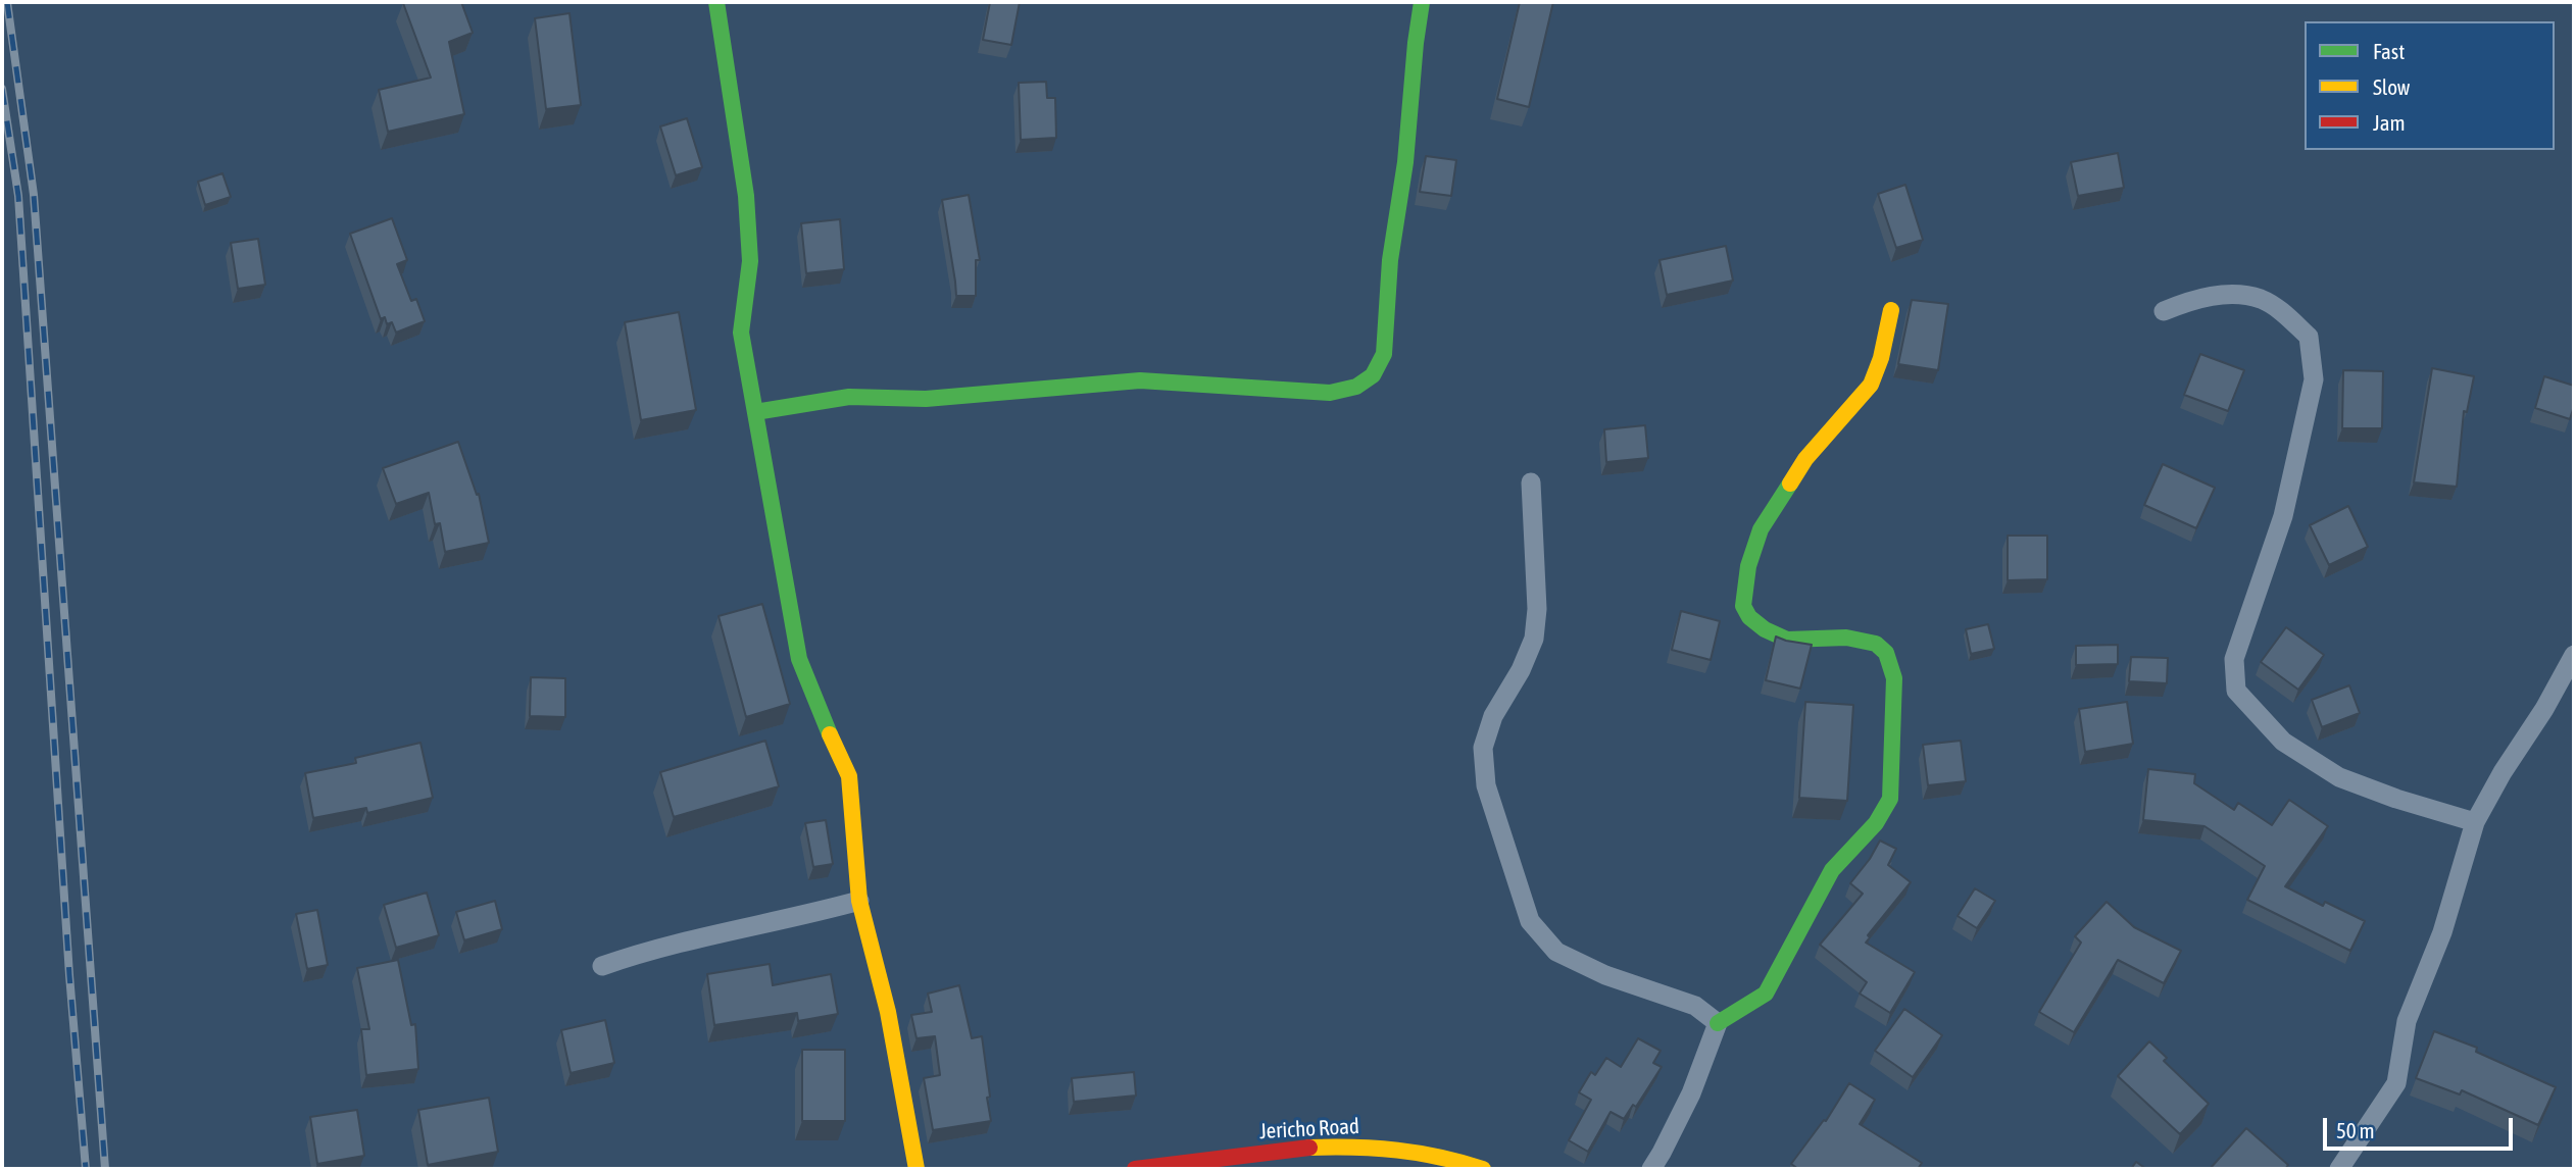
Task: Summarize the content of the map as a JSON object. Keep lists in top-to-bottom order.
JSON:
{
  "streets": {
    "street": ["Jericho Road"]
  },
  "legend": ["Fast", "Slow", "Jam"],
  "scale_bar": "50 m"
}
